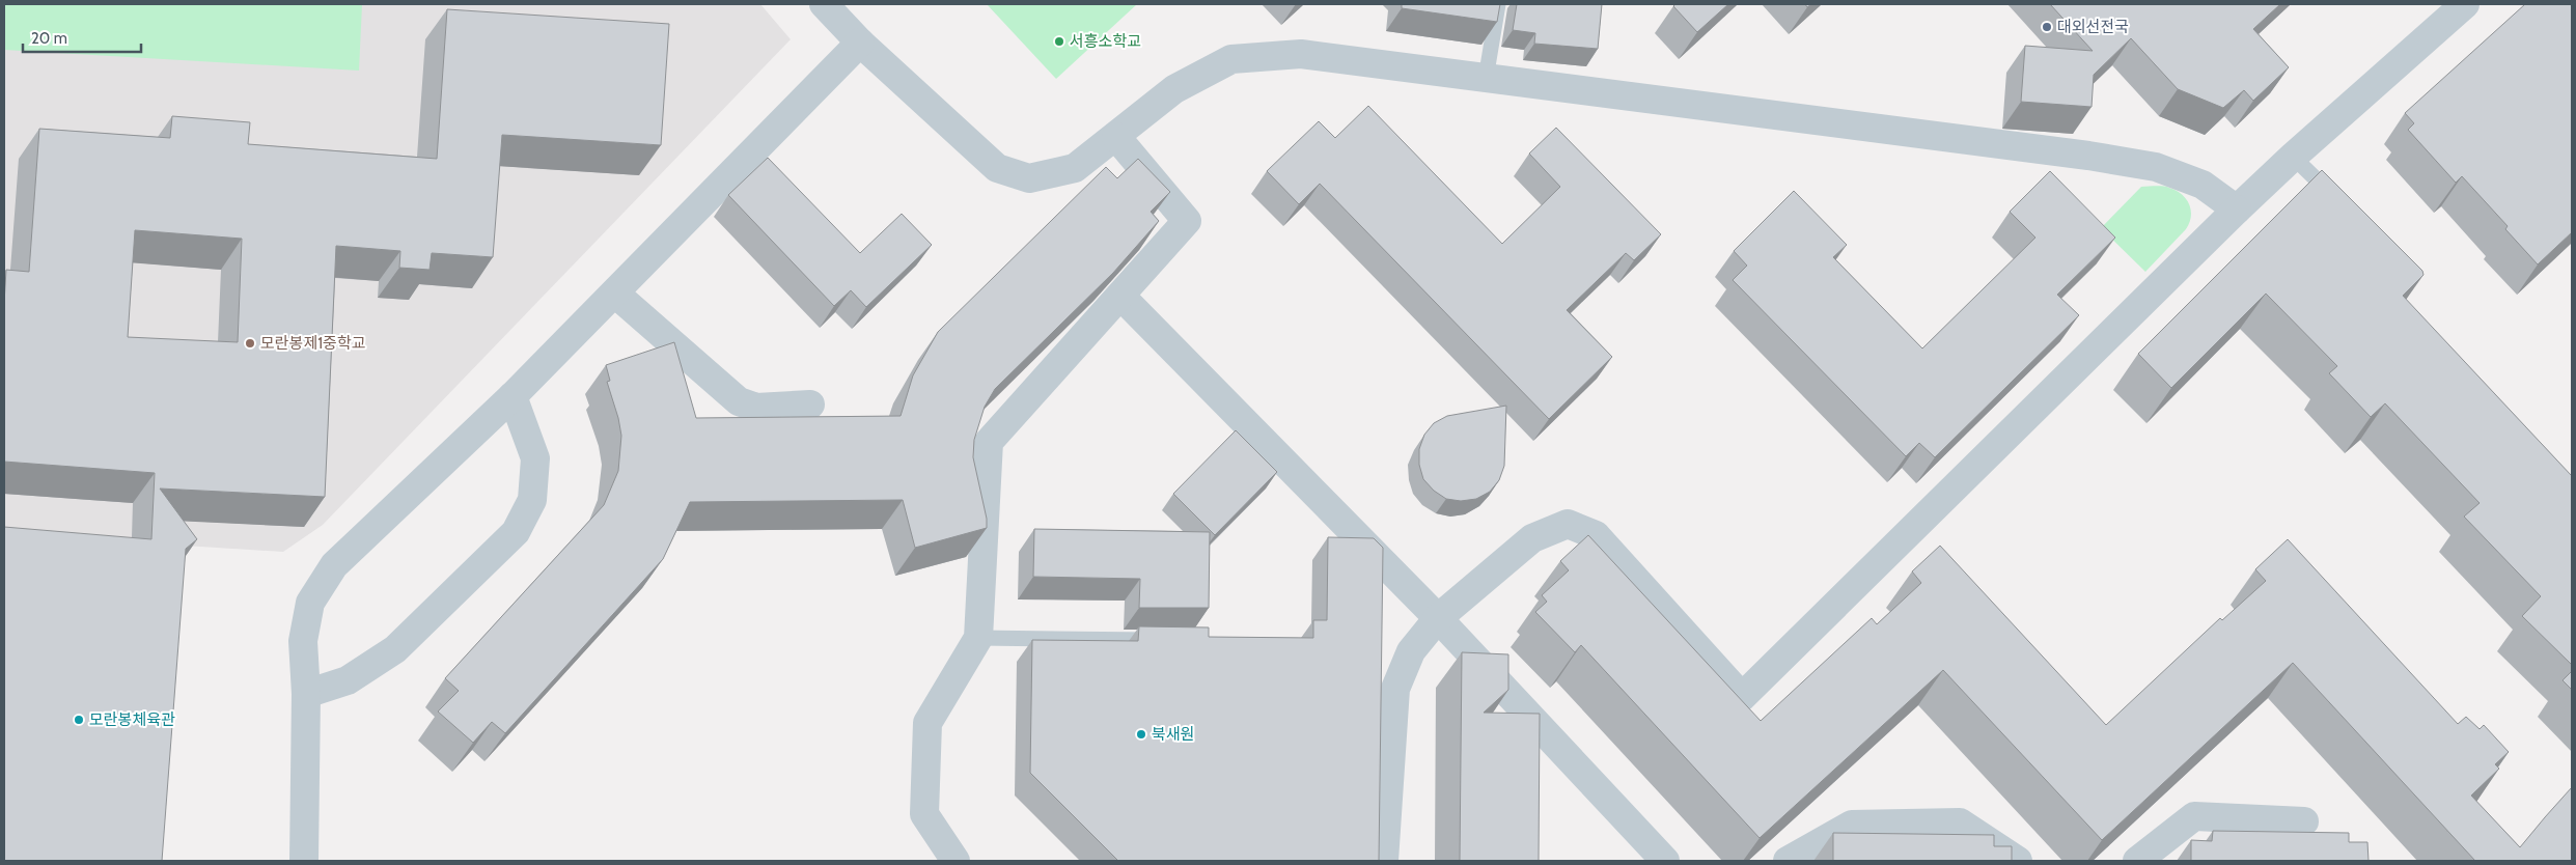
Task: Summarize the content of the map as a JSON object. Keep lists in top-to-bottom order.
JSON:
{
  "places": [
    "대외선전국",
    "서흥소학교",
    "모란봉제1중학교",
    "모란봉체육관",
    "북새원"
  ],
  "scale_bar": "20 m"
}
